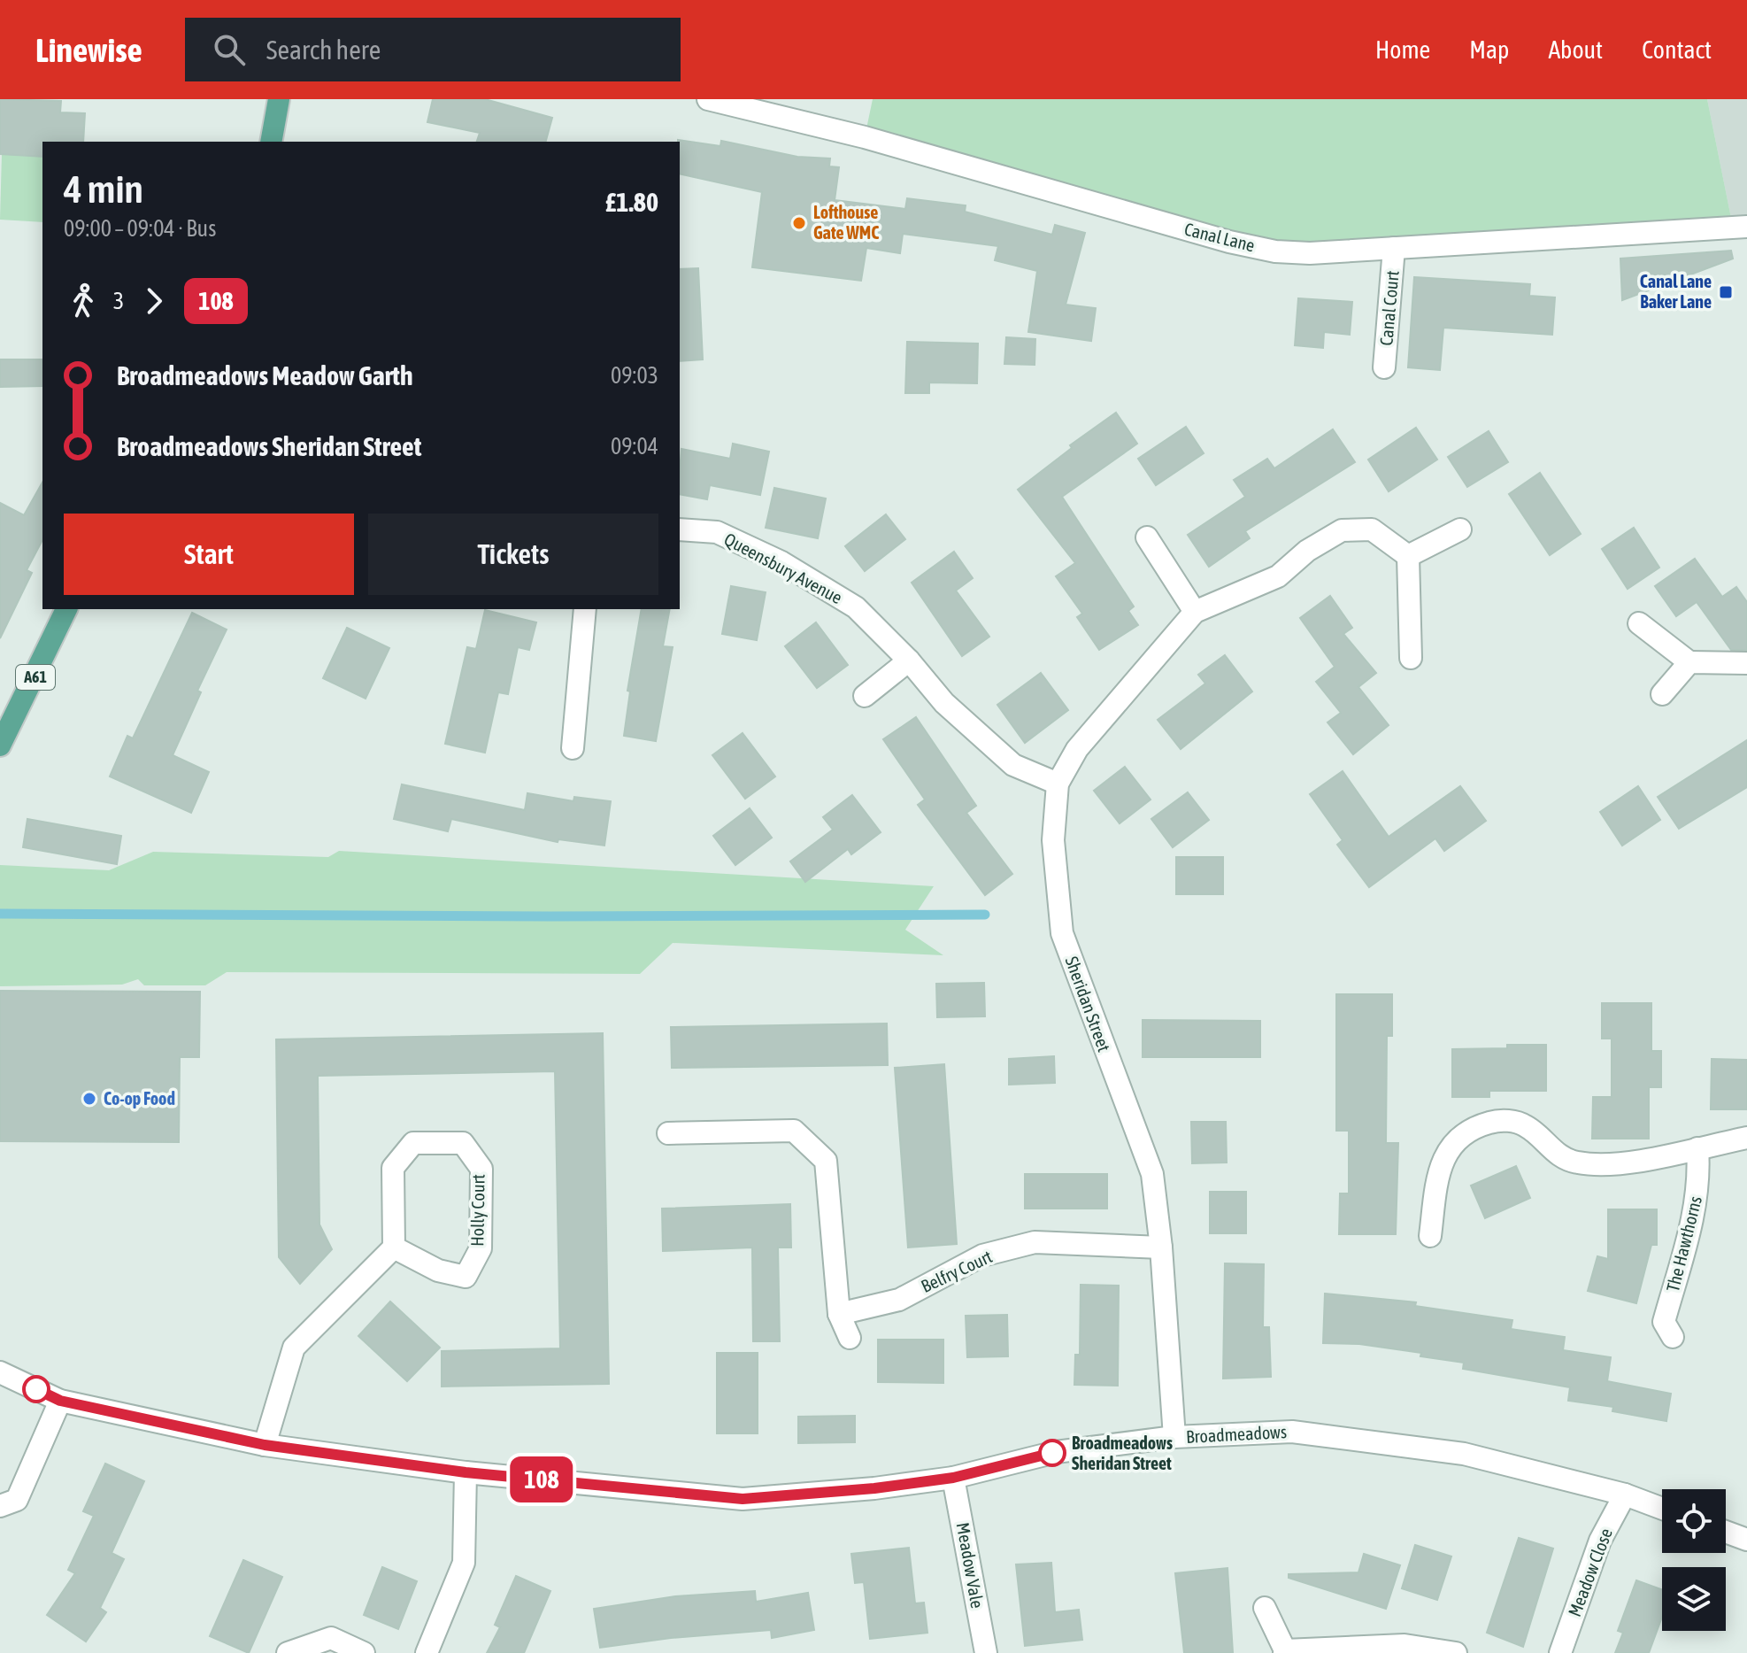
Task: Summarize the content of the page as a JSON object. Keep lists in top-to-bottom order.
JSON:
{
  "streets": {
    "main road": ["A61"],
    "street": [
      "Canal Lane",
      "Canal Court",
      "Queensbury Avenue",
      "Sheridan Street",
      "Holly Court",
      "The Hawthorns",
      "Belfry Court",
      "Broadmeadows",
      "Meadow Vale",
      "Meadow Close"
    ]
  },
  "crossings": [
    ["Canal Lane", "Canal Court"],
    ["Queensbury Avenue", "Sheridan Street"],
    ["Sheridan Street", "Belfry Court"],
    ["Sheridan Street", "Broadmeadows"],
    ["Broadmeadows", "Meadow Vale"],
    ["Broadmeadows", "Meadow Close"]
  ],
  "places": {
    "other": ["Lofthouse Gate WMC", "Co-op Food", "Broadmeadows Sheridan Street"],
    "transit": ["Canal Lane Baker Lane"]
  },
  "lines": ["bus line 108"],
  "page": {
    "header": "Linewise",
    "search": "Search here",
    "nav": [
      "Home",
      "Map",
      "About",
      "Contact"
    ],
    "on_map": "108",
    "heading": ["4 min", "09:00 – 09:04 · Bus", "£1.80"],
    "legs": ["3", "108"],
    "list": [
      {
        "name": "Broadmeadows Meadow Garth",
        "value": "09:03"
      },
      {
        "name": "Broadmeadows Sheridan Street",
        "value": "09:04"
      }
    ],
    "buttons": ["Start", "Tickets"]
  }
}
